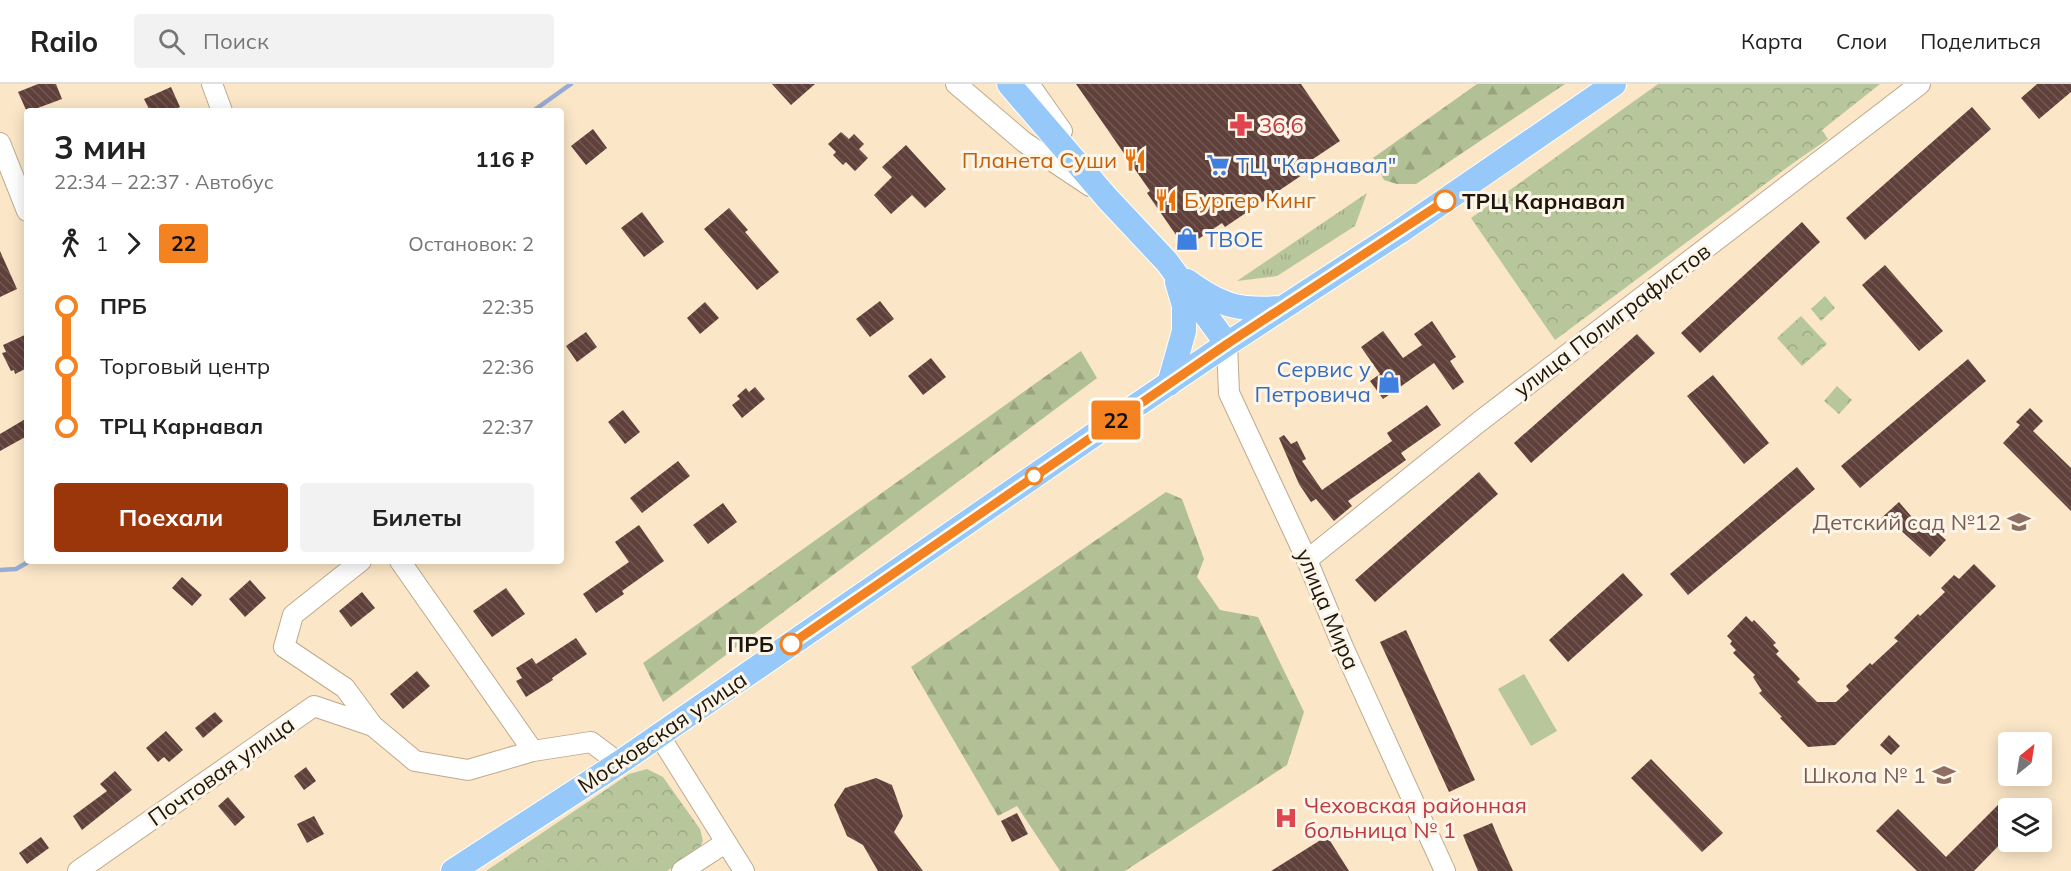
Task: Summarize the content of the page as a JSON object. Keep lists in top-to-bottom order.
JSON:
{
  "streets": {
    "main road": ["Московская улица"],
    "street": ["улица Полиграфистов", "улица Мира", "Почтовая улица"]
  },
  "crossings": [
    ["улица Полиграфистов", "улица Мира"],
    ["улица Мира", "Московская улица"],
    ["Московская улица", "Почтовая улица"]
  ],
  "places": {
    "pharmacy": ["36,6"],
    "restaurant": ["Планета Суши", "Бургер Кинг"],
    "supermarket": ["ТЦ \"Карнавал\""],
    "other": ["ТРЦ Карнавал", "ПРБ"],
    "shop": ["ТВОЕ", "Сервис у Петровича"],
    "school or university": ["Детский сад №12", "Школа № 1"],
    "hospital": ["Чеховская районная больница № 1"]
  },
  "lines": ["bus line 22"],
  "north": "top right",
  "page": {
    "header": "Railo",
    "search": "Поиск",
    "nav": ["Карта", "Слои", "Поделиться"],
    "on_map": "22",
    "heading": ["3 мин", "22:34 – 22:37 · Автобус", "116 ₽"],
    "legs": ["1", "22", "Остановок: 2"],
    "list": [
      {
        "name": "ПРБ",
        "value": "22:35"
      },
      {
        "name": "Торговый центр",
        "value": "22:36"
      },
      {
        "name": "ТРЦ Карнавал",
        "value": "22:37"
      }
    ],
    "buttons": ["Поехали", "Билеты"]
  }
}
